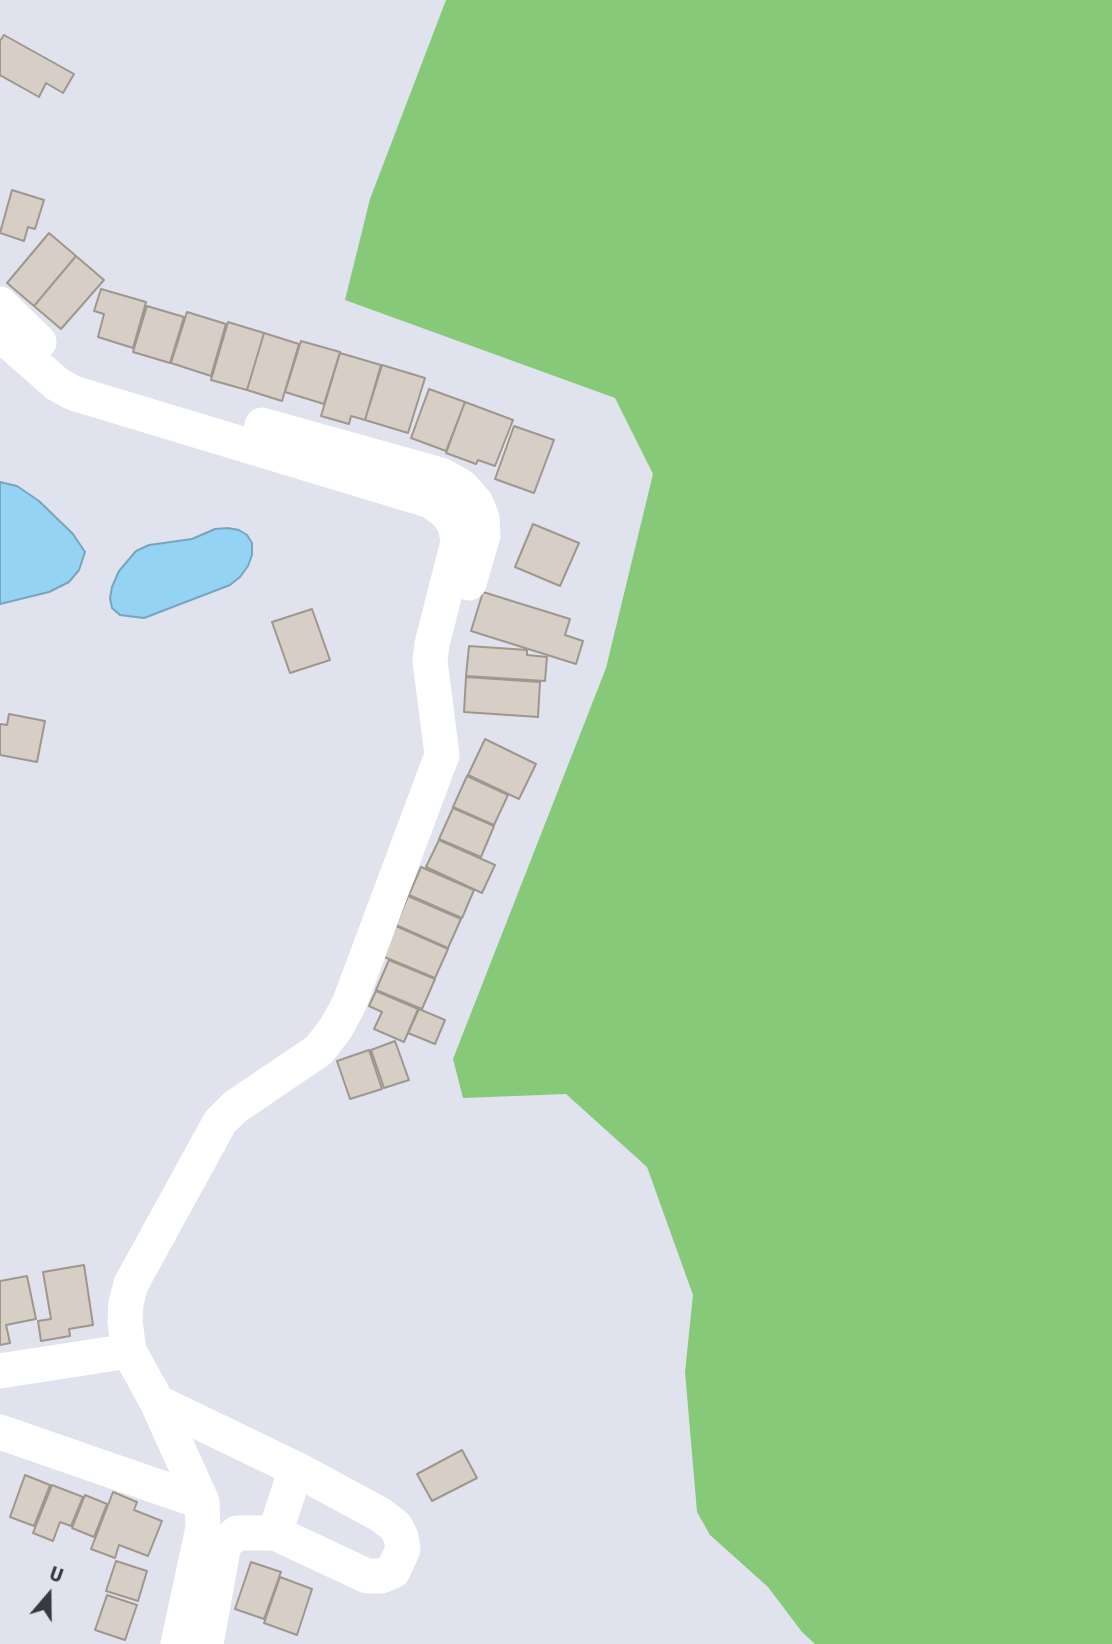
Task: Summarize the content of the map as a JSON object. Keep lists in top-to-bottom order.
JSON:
{
  "north": "top"
}
